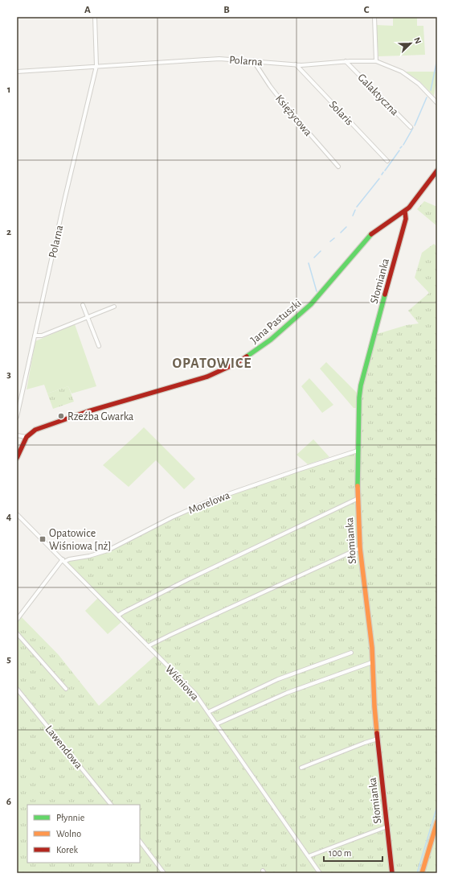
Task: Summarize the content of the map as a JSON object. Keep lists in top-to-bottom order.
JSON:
{
  "streets": {
    "main road": ["Słomianka", "Jana Pastuszki"],
    "street": [
      "Polarna",
      "Galaktyczna",
      "Solaris",
      "Księżycowa",
      "Morelowa",
      "Wiśniowa",
      "Lawendowa"
    ]
  },
  "crossings": [
    ["Polarna", "Galaktyczna"],
    ["Polarna", "Solaris"],
    ["Polarna", "Księżycowa"],
    ["Słomianka", "Jana Pastuszki"],
    ["Słomianka", "Morelowa"],
    ["Morelowa", "Wiśniowa"]
  ],
  "districts": ["OPATOWICE"],
  "places": {
    "other": ["Rzeźba Gwarka"],
    "transit": ["Opatowice Wiśniowa [nż]"]
  },
  "legend": ["Płynnie", "Wolno", "Korek"],
  "scale_bar": "100 m",
  "north": "top right",
  "grid": {
    "columns": ["A", "B", "C"],
    "rows": [
      "1",
      "2",
      "3",
      "4",
      "5",
      "6"
    ]
  }
}
